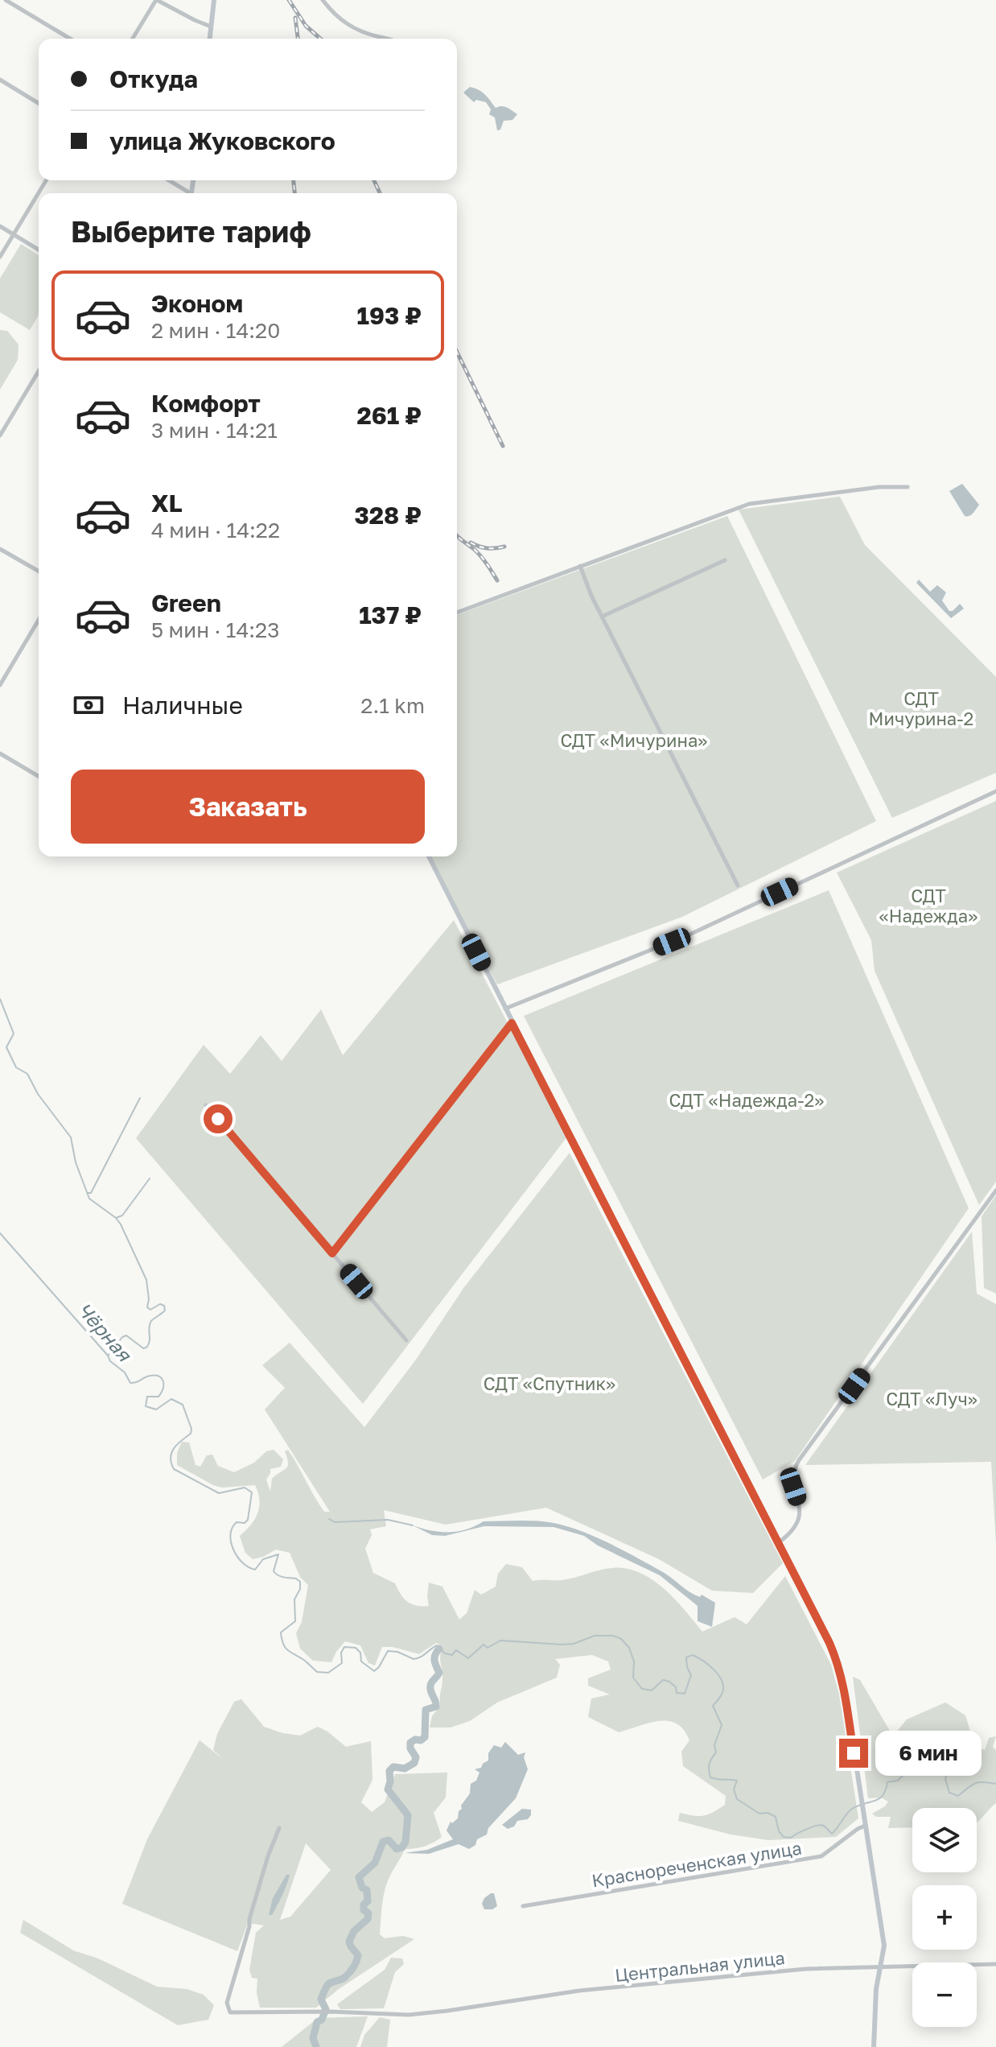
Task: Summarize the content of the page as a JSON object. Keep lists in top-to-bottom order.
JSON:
{
  "streets": {
    "street": ["Краснореченская улица", "Центральная улица"]
  },
  "water": ["Чёрная"],
  "parks": [
    "СДТ Мичурина-2",
    "СДТ «Мичурина»",
    "СДТ «Надежда»",
    "СДТ «Надежда-2»",
    "СДТ «Спутник»",
    "СДТ «Луч»"
  ],
  "page": {
    "banner": ["Откуда", "улица Жуковского"],
    "heading": "Выберите тариф",
    "list": [
      {
        "name": "Эконом",
        "note": "2 мин · 14:20",
        "value": "193 ₽"
      },
      {
        "name": "Комфорт",
        "note": "3 мин · 14:21",
        "value": "261 ₽"
      },
      {
        "name": "XL",
        "note": "4 мин · 14:22",
        "value": "328 ₽"
      },
      {
        "name": "Green",
        "note": "5 мин · 14:23",
        "value": "137 ₽"
      }
    ],
    "pay": ["Наличные", "2.1 km"],
    "buttons": "Заказать",
    "bubble": "6 мин",
    "map_buttons": ["+", "−"]
  }
}
